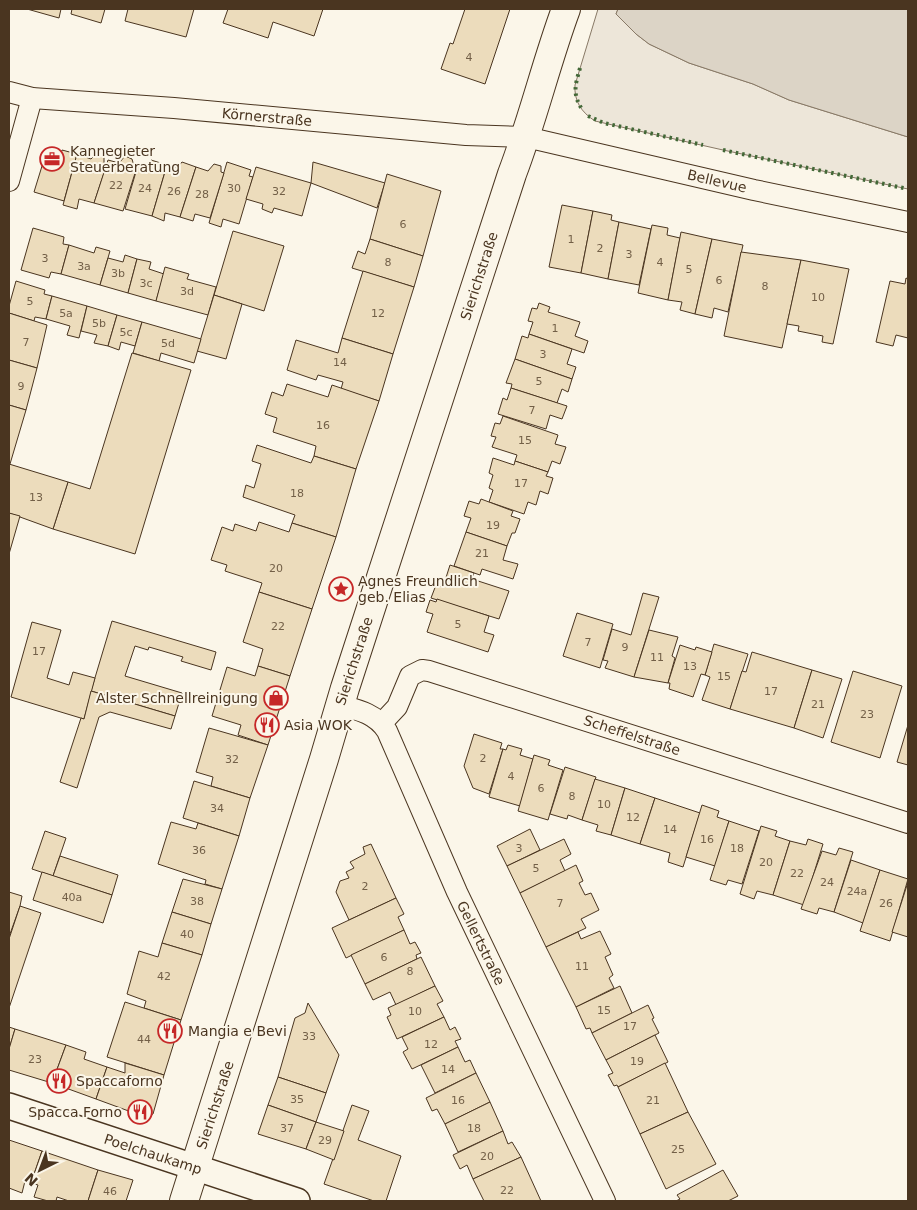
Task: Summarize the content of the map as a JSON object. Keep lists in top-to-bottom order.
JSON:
{
  "streets": {
    "main road": ["Sierichstraße"],
    "street": [
      "Körnerstraße",
      "Bellevue",
      "Scheffelstraße",
      "Gellertstraße",
      "Poelchaukamp"
    ]
  },
  "crossings": [
    ["Körnerstraße", "Bellevue"],
    ["Körnerstraße", "Sierichstraße"],
    ["Bellevue", "Sierichstraße"],
    ["Sierichstraße", "Poelchaukamp"],
    ["Scheffelstraße", "Gellertstraße"]
  ],
  "places": {
    "office": ["Kannegieter Steuerberatung"],
    "place": ["Agnes Freundlich geb. Elias"],
    "shop": ["Alster Schnellreinigung"],
    "restaurant": [
      "Asia WOK",
      "Mangia e Bevi",
      "Spaccaforno",
      "Spacca Forno"
    ]
  },
  "house_numbers": [
    "4",
    "22",
    "24",
    "30",
    "26",
    "32",
    "28",
    "6",
    "1",
    "2",
    "3",
    "3",
    "8",
    "4",
    "3a",
    "5",
    "3b",
    "6",
    "3c",
    "8",
    "3d",
    "10",
    "5",
    "5a",
    "12",
    "5b",
    "1",
    "5c",
    "7",
    "5d",
    "3",
    "14",
    "5",
    "9",
    "7",
    "16",
    "15",
    "17",
    "18",
    "13",
    "19",
    "21",
    "20",
    "5",
    "22",
    "7",
    "9",
    "17",
    "11",
    "13",
    "15",
    "17",
    "21",
    "23",
    "2",
    "32",
    "4",
    "6",
    "8",
    "10",
    "34",
    "12",
    "14",
    "16",
    "3",
    "18",
    "36",
    "20",
    "5",
    "22",
    "24",
    "2",
    "24a",
    "40a",
    "38",
    "7",
    "26",
    "40",
    "6",
    "11",
    "8",
    "42",
    "15",
    "10",
    "17",
    "33",
    "44",
    "12",
    "23",
    "19",
    "14",
    "35",
    "16",
    "21",
    "37",
    "18",
    "29",
    "25",
    "20",
    "22",
    "46"
  ],
  "north": "bottom left"
}
